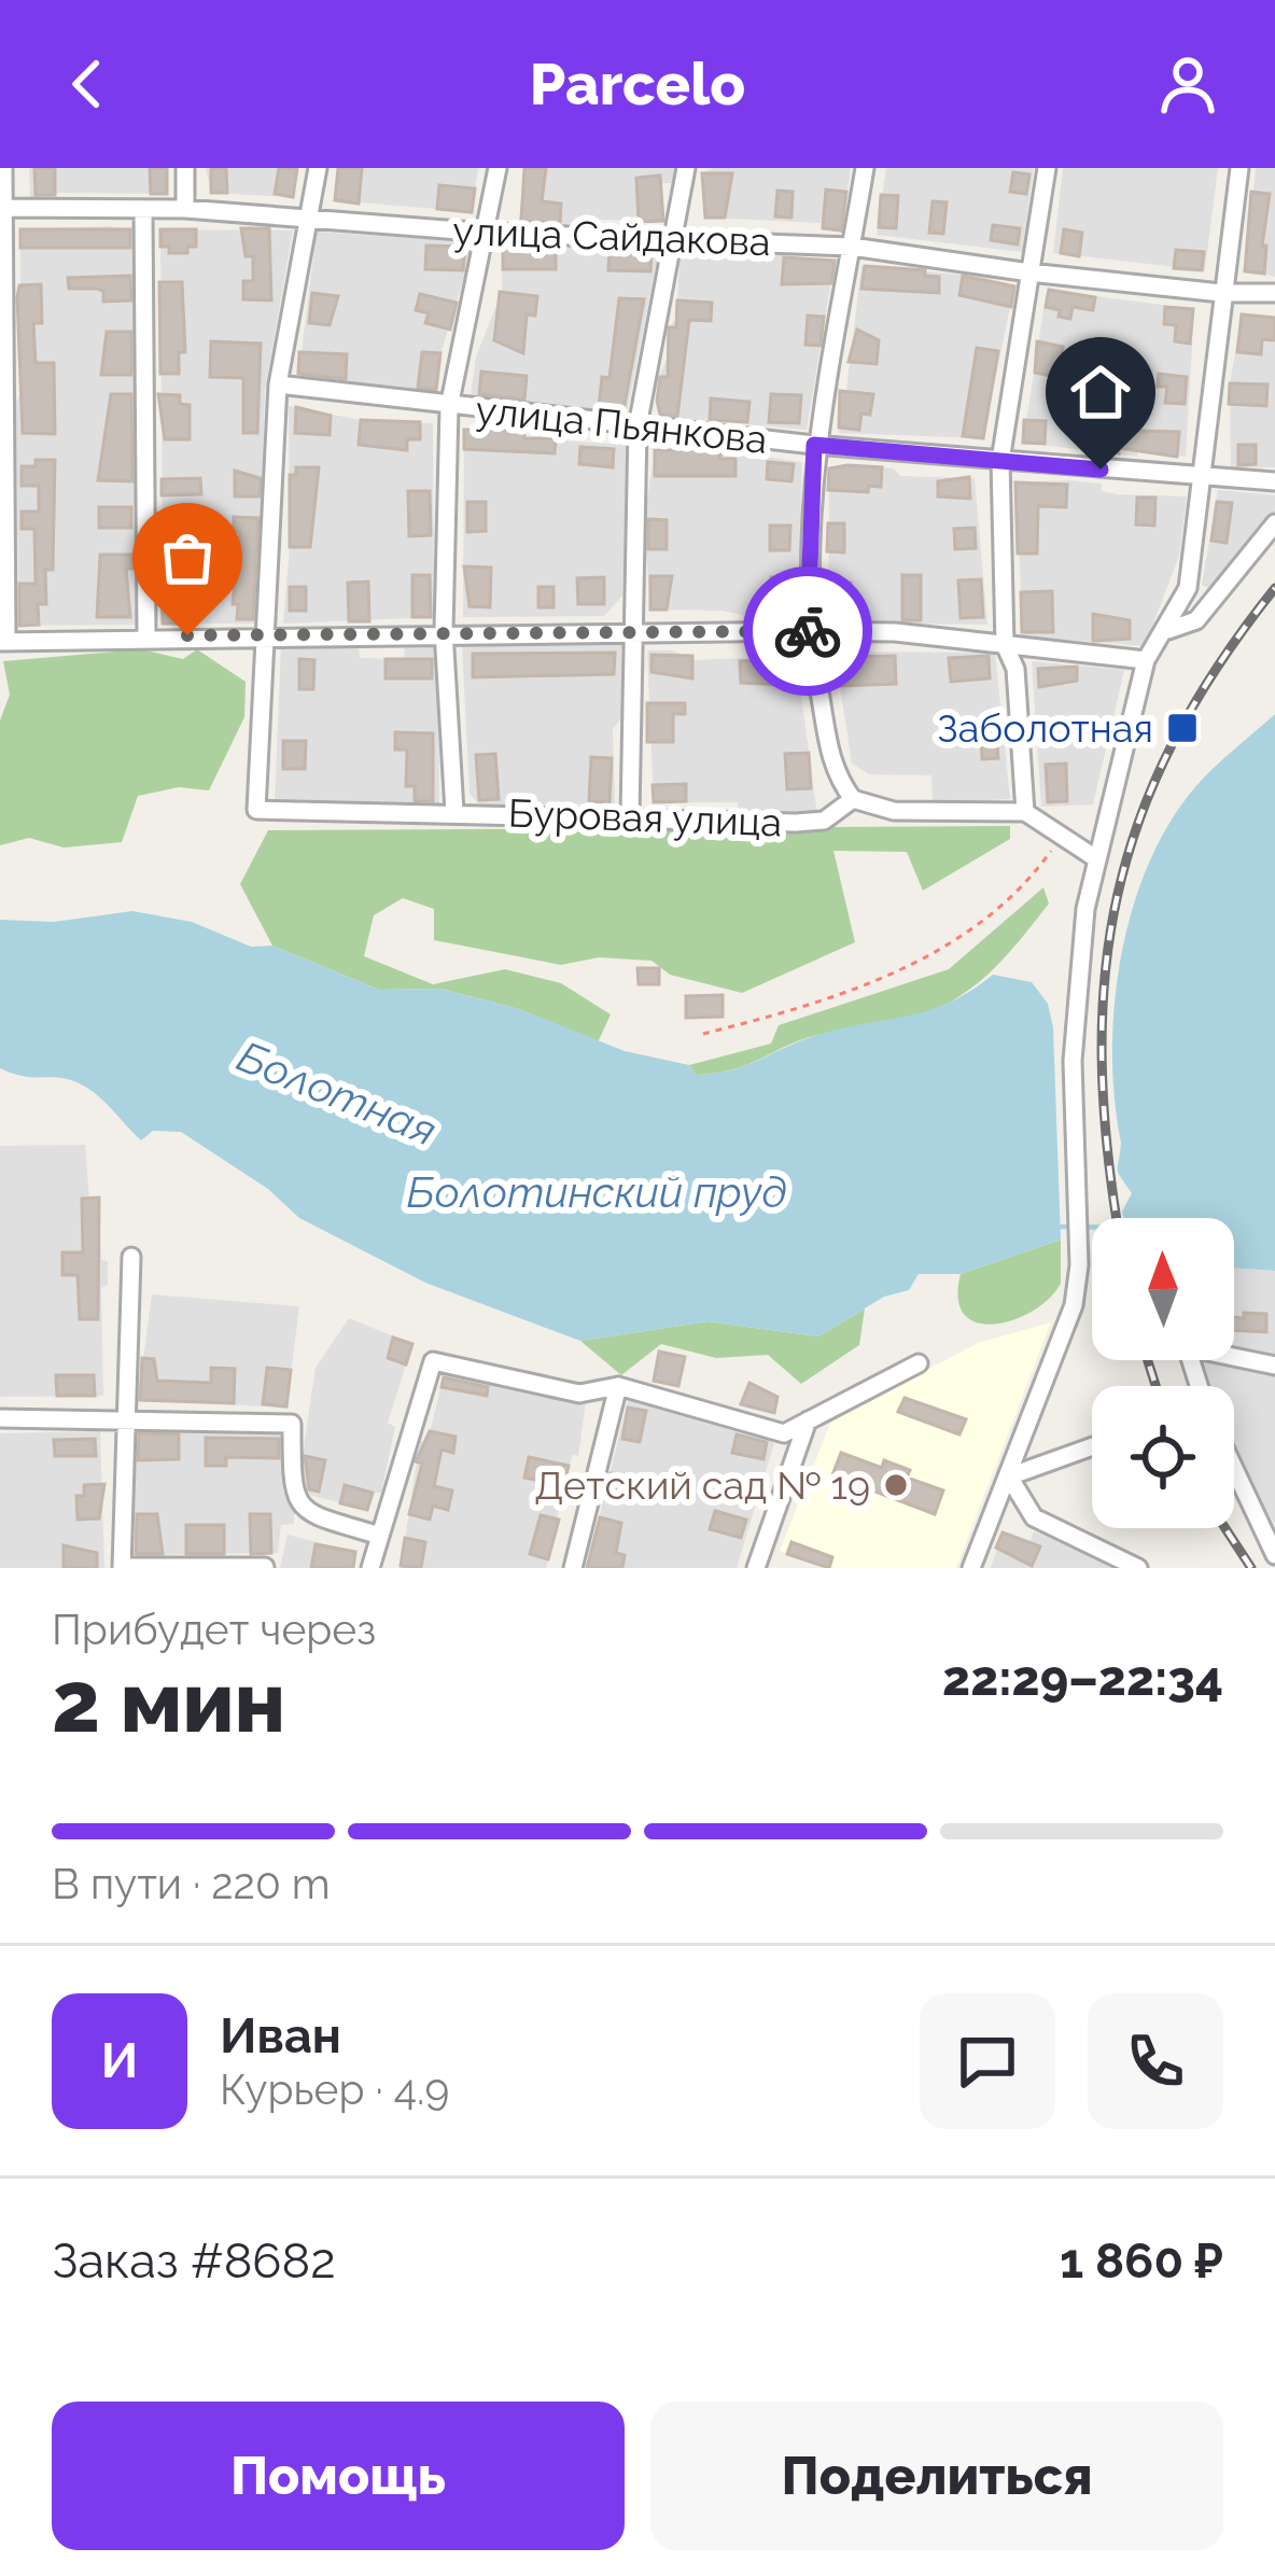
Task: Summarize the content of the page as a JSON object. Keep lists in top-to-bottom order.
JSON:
{
  "streets": {
    "street": ["улица Сайдакова", "улица Пьянкова", "Буровая улица"]
  },
  "water": ["Болотная", "Болотинский пруд"],
  "places": {
    "transit": ["Заболотная"],
    "other": ["Детский сад № 19"]
  },
  "north": "top",
  "page": {
    "header": "Parcelo",
    "heading": ["2 мин", "Прибудет через", "22:29–22:34"],
    "panel": [
      "Иван",
      "Курьер · 4.9",
      "Заказ #8682",
      "1 860 ₽"
    ],
    "bar": "В пути · 220 m",
    "round": "И",
    "buttons": ["Помощь", "Поделиться"]
  }
}
